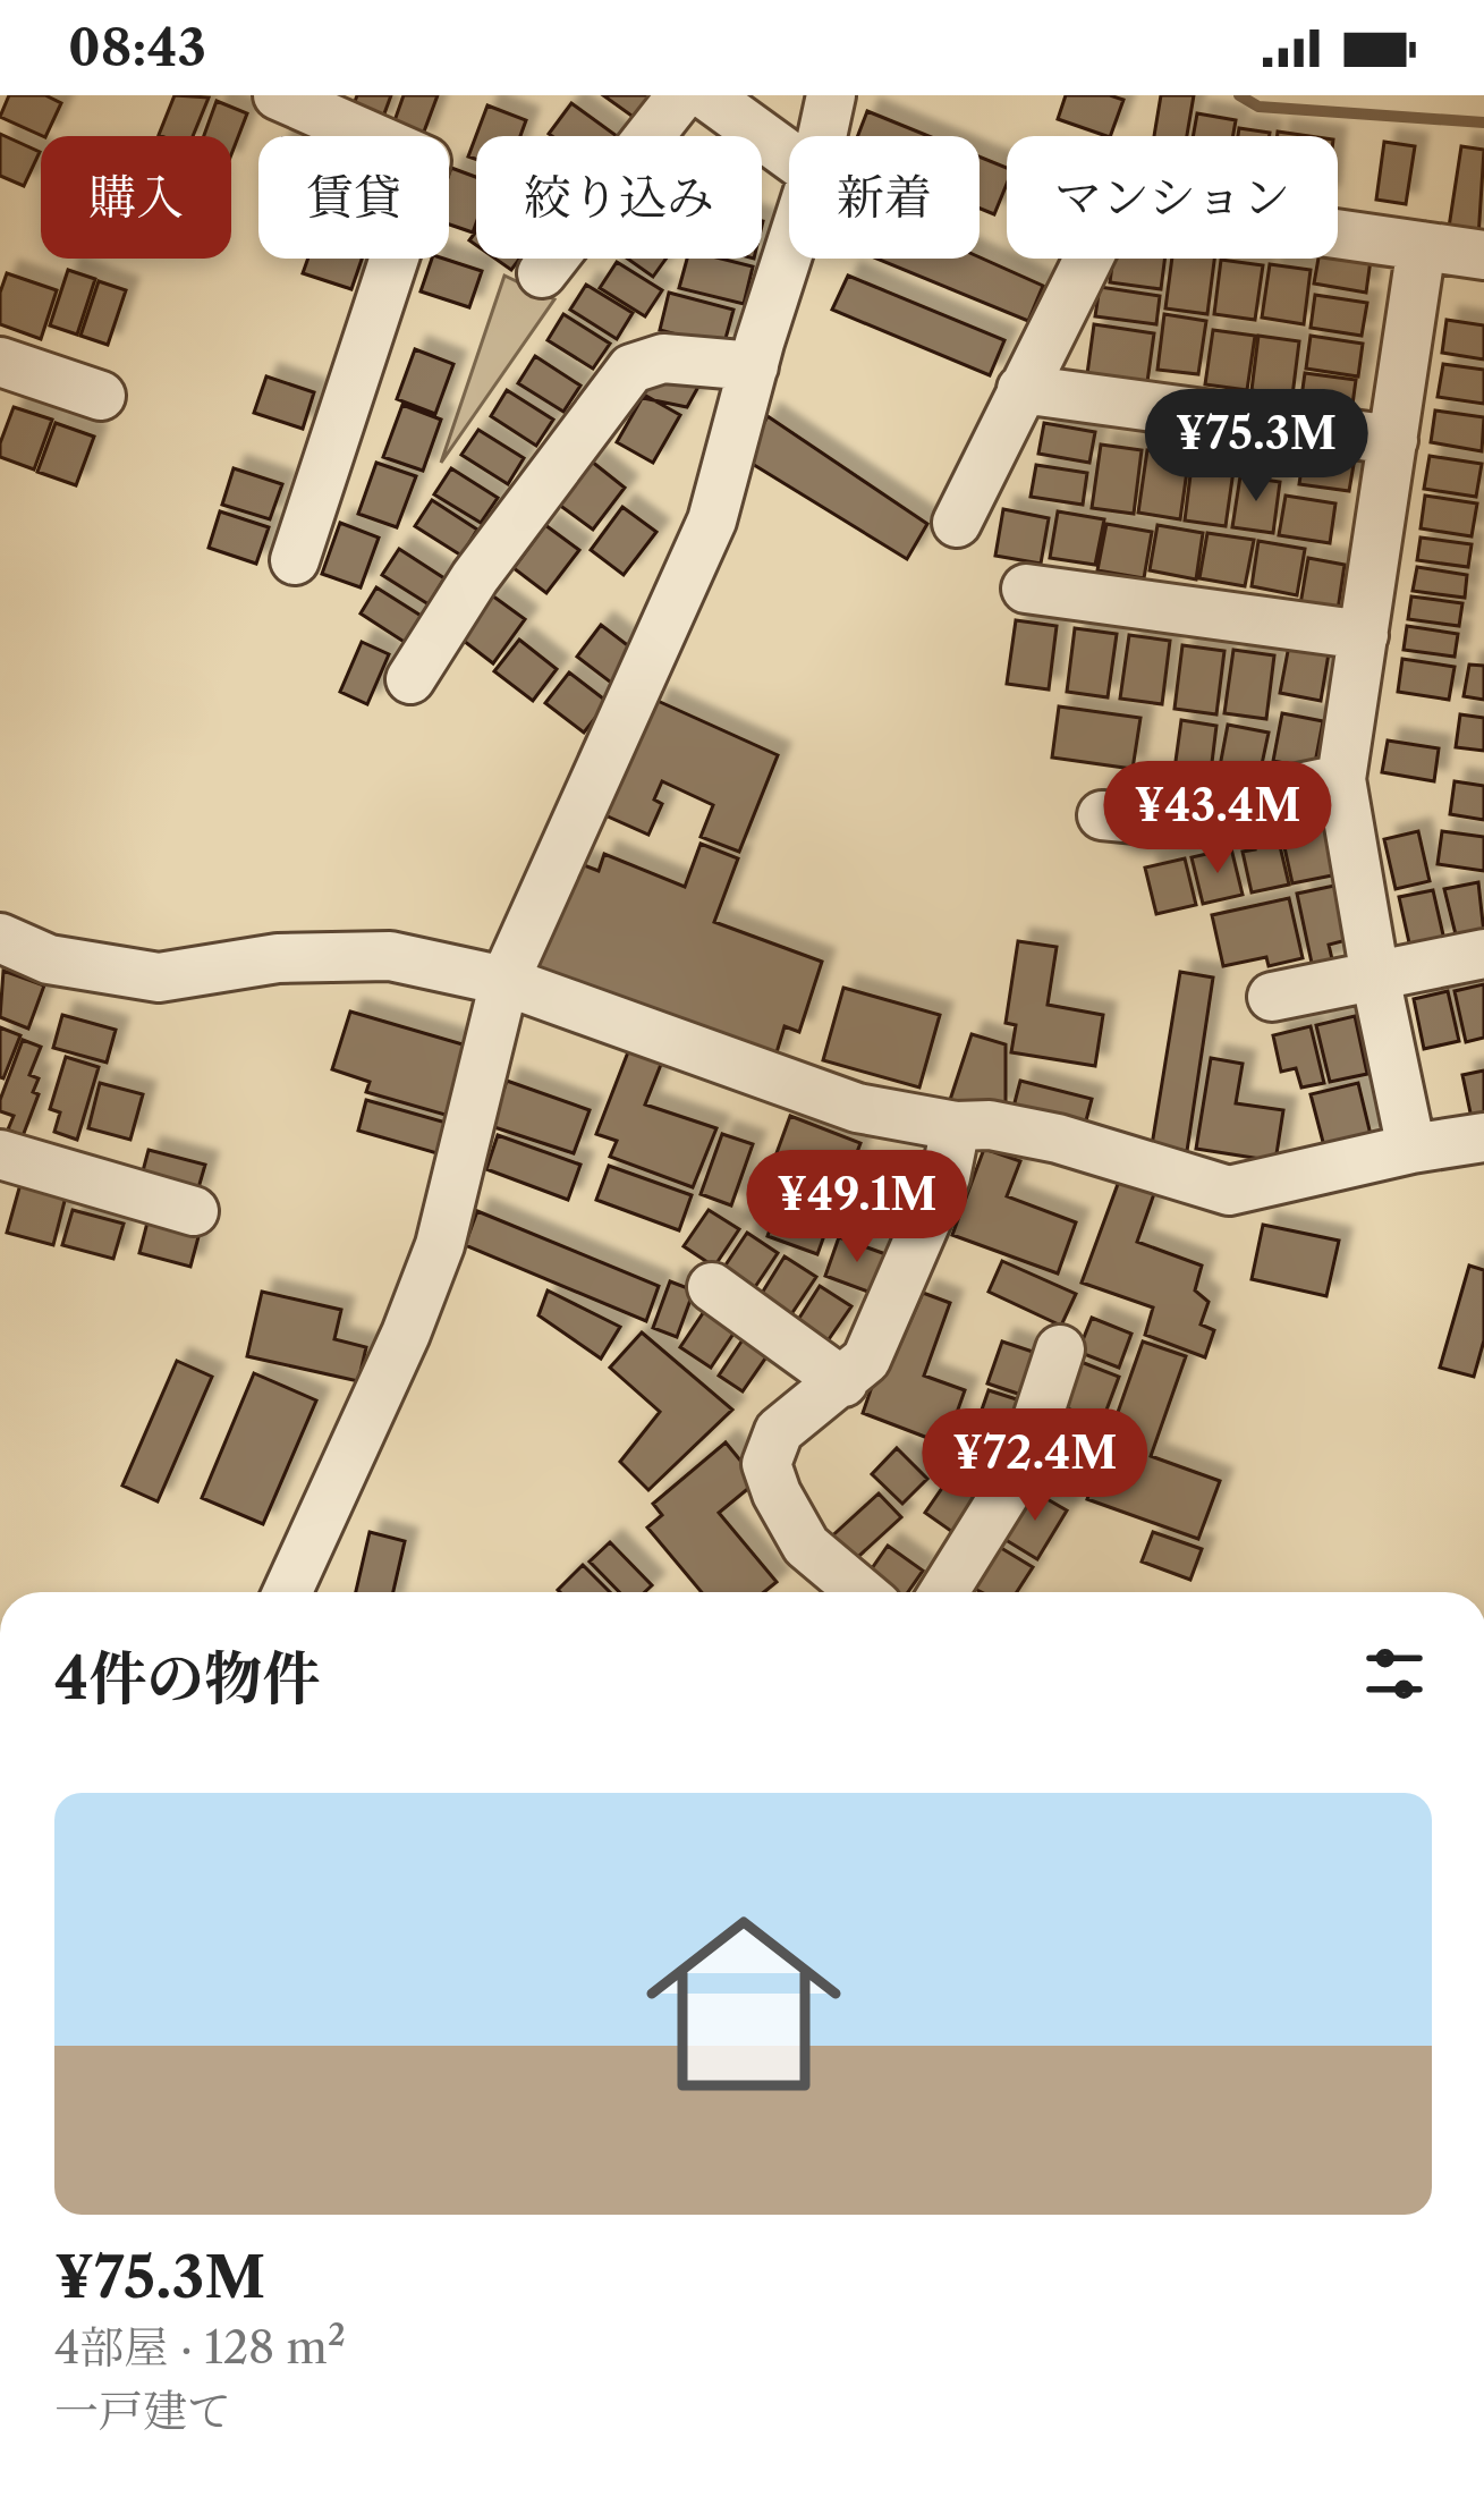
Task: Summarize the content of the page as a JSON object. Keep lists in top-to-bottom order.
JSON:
{
  "page": {
    "status": "08:43",
    "chip": [
      "購入",
      "賃貸",
      "絞り込み",
      "新着",
      "マンション"
    ],
    "price": [
      "¥75.3M",
      "¥43.4M",
      "¥49.1M",
      "¥72.4M"
    ],
    "heading": "4件の物件",
    "list": [
      {
        "name": "¥75.3M",
        "note": "4部屋 · 128 m² · 一戸建て"
      }
    ]
  }
}
